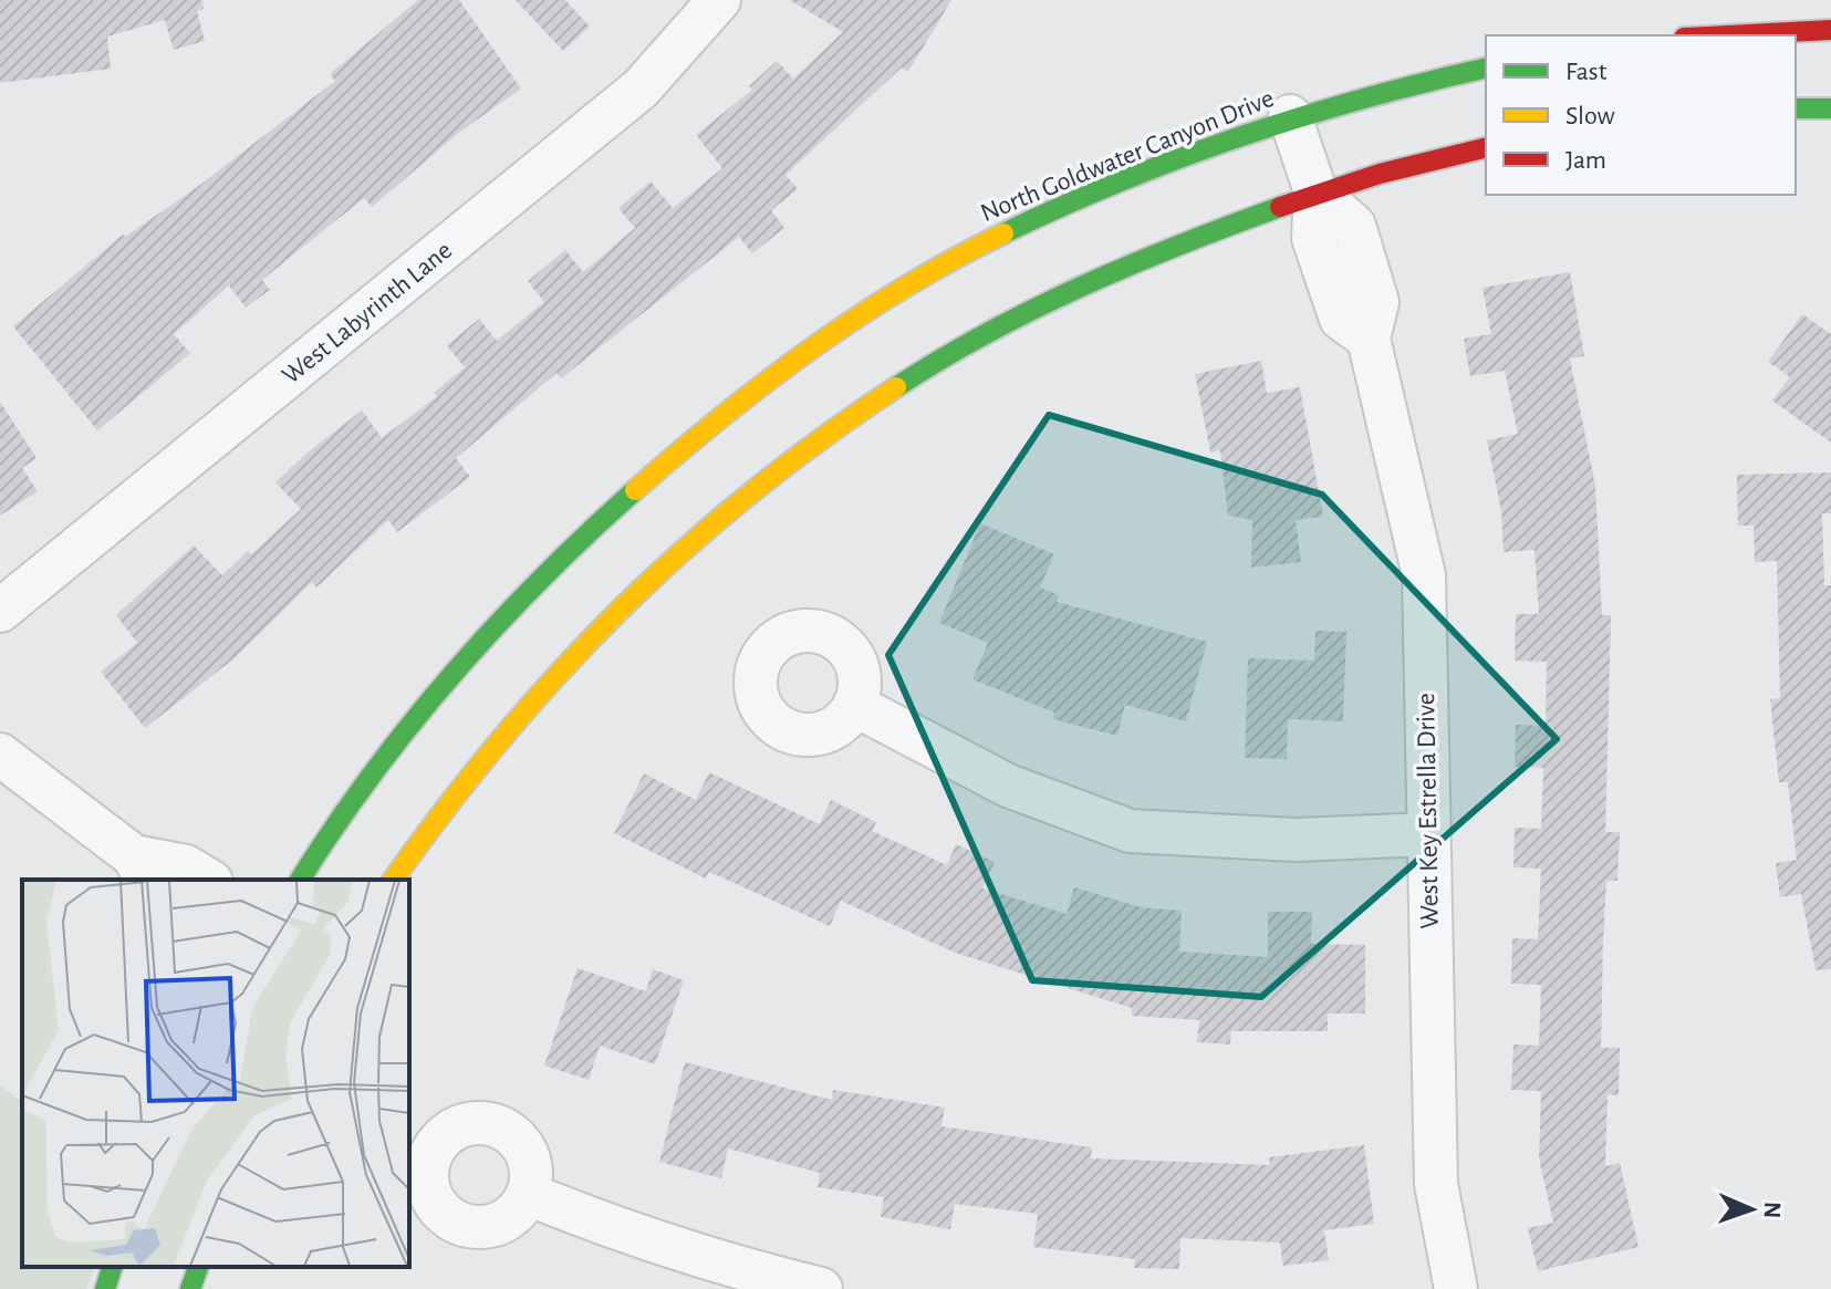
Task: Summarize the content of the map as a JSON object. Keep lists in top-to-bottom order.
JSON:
{
  "streets": {
    "street": ["North Goldwater Canyon Drive", "West Labyrinth Lane", "West Key Estrella Drive"]
  },
  "crossings": [
    ["North Goldwater Canyon Drive", "West Key Estrella Drive"]
  ],
  "legend": ["Fast", "Slow", "Jam"],
  "north": "right"
}
